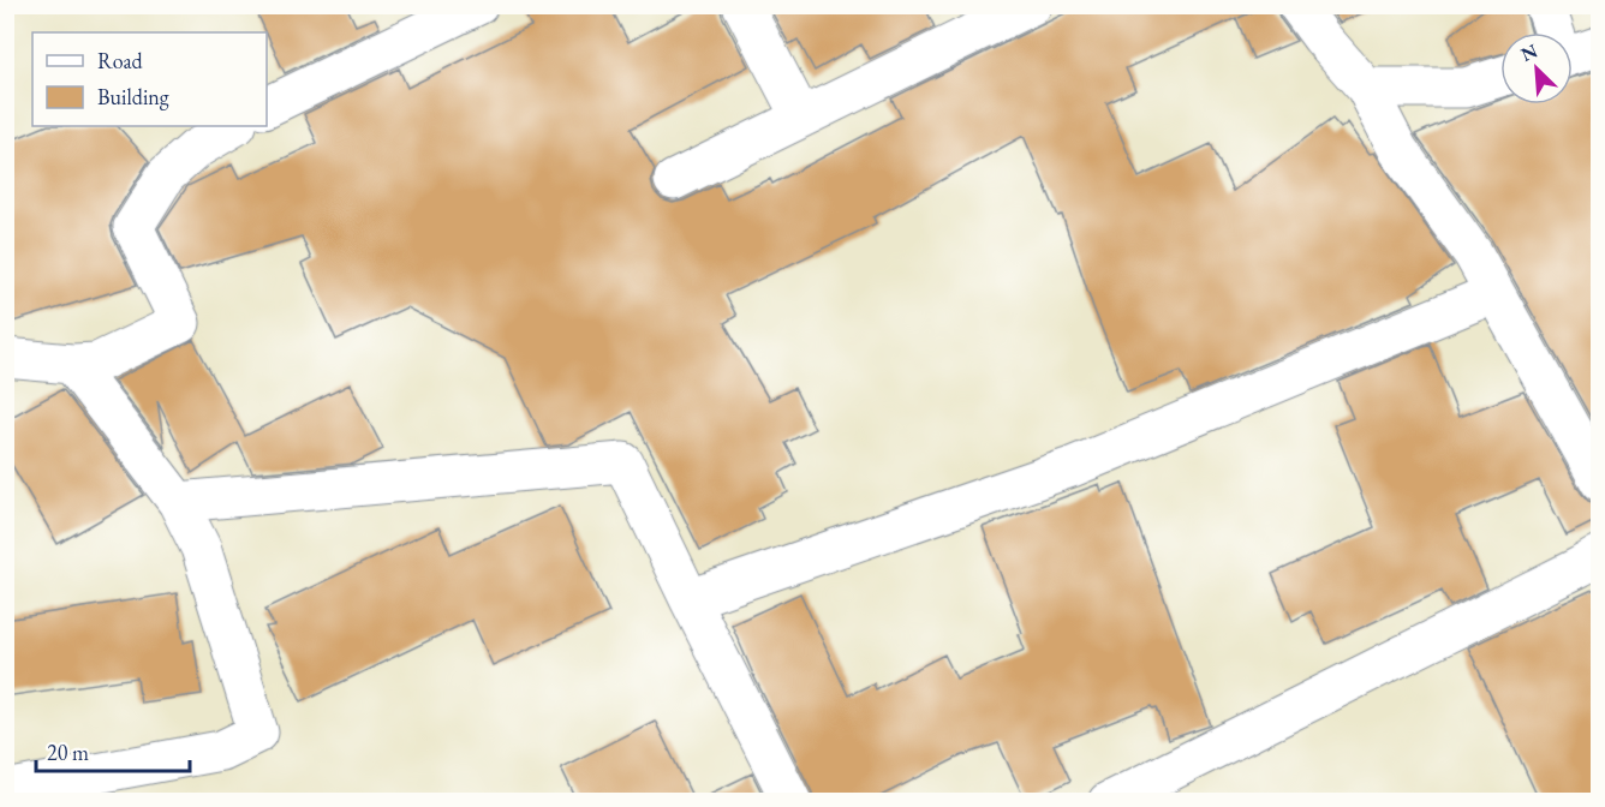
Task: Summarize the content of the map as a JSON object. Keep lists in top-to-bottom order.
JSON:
{
  "legend": ["Road", "Building"],
  "scale_bar": "20 m",
  "north": "top left"
}
